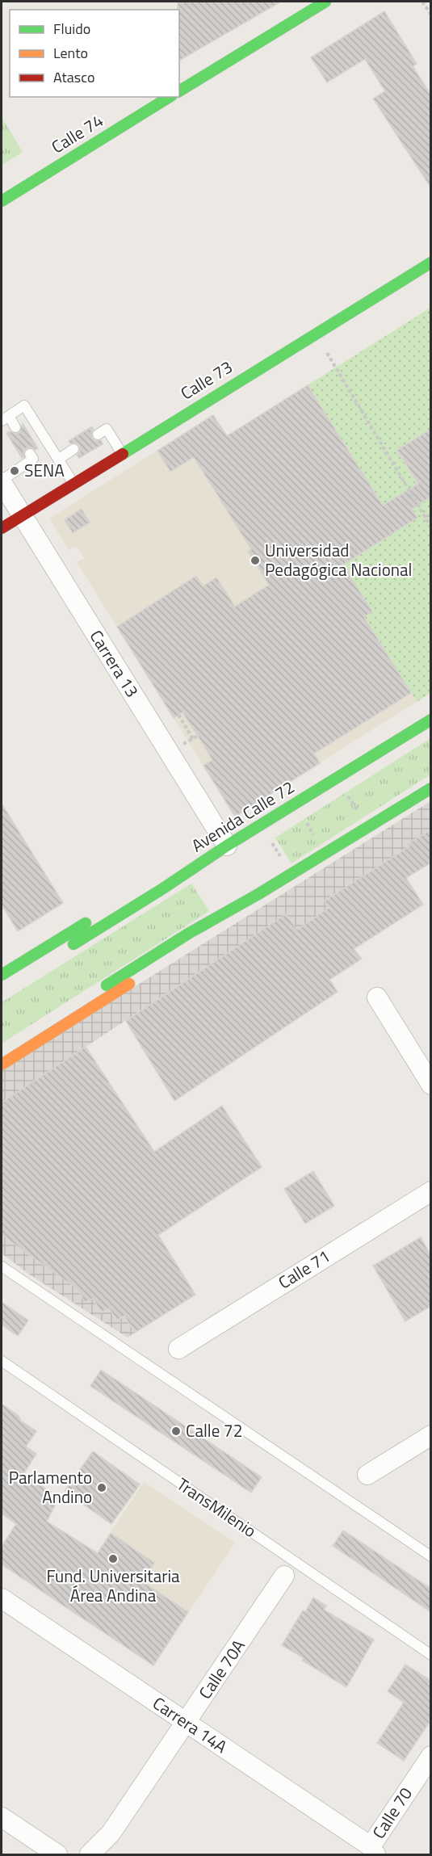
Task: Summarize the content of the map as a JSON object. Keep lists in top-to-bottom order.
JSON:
{
  "streets": {
    "main road": ["Calle 74", "Calle 73", "Avenida Calle 72"],
    "street": [
      "Carrera 13",
      "Calle 71",
      "Calle 70A",
      "Carrera 14A",
      "Calle 70"
    ],
    "lane": ["TransMilenio"]
  },
  "crossings": [
    ["Calle 73", "Carrera 13"],
    ["Carrera 13", "Avenida Calle 72"],
    ["Calle 70A", "Carrera 14A"],
    ["Carrera 14A", "Calle 70"]
  ],
  "places": [
    "SENA",
    "Universidad Pedagógica Nacional",
    "Calle 72",
    "Parlamento Andino",
    "Fund. Universitaria Área Andina"
  ],
  "legend": ["Fluido", "Lento", "Atasco"]
}
